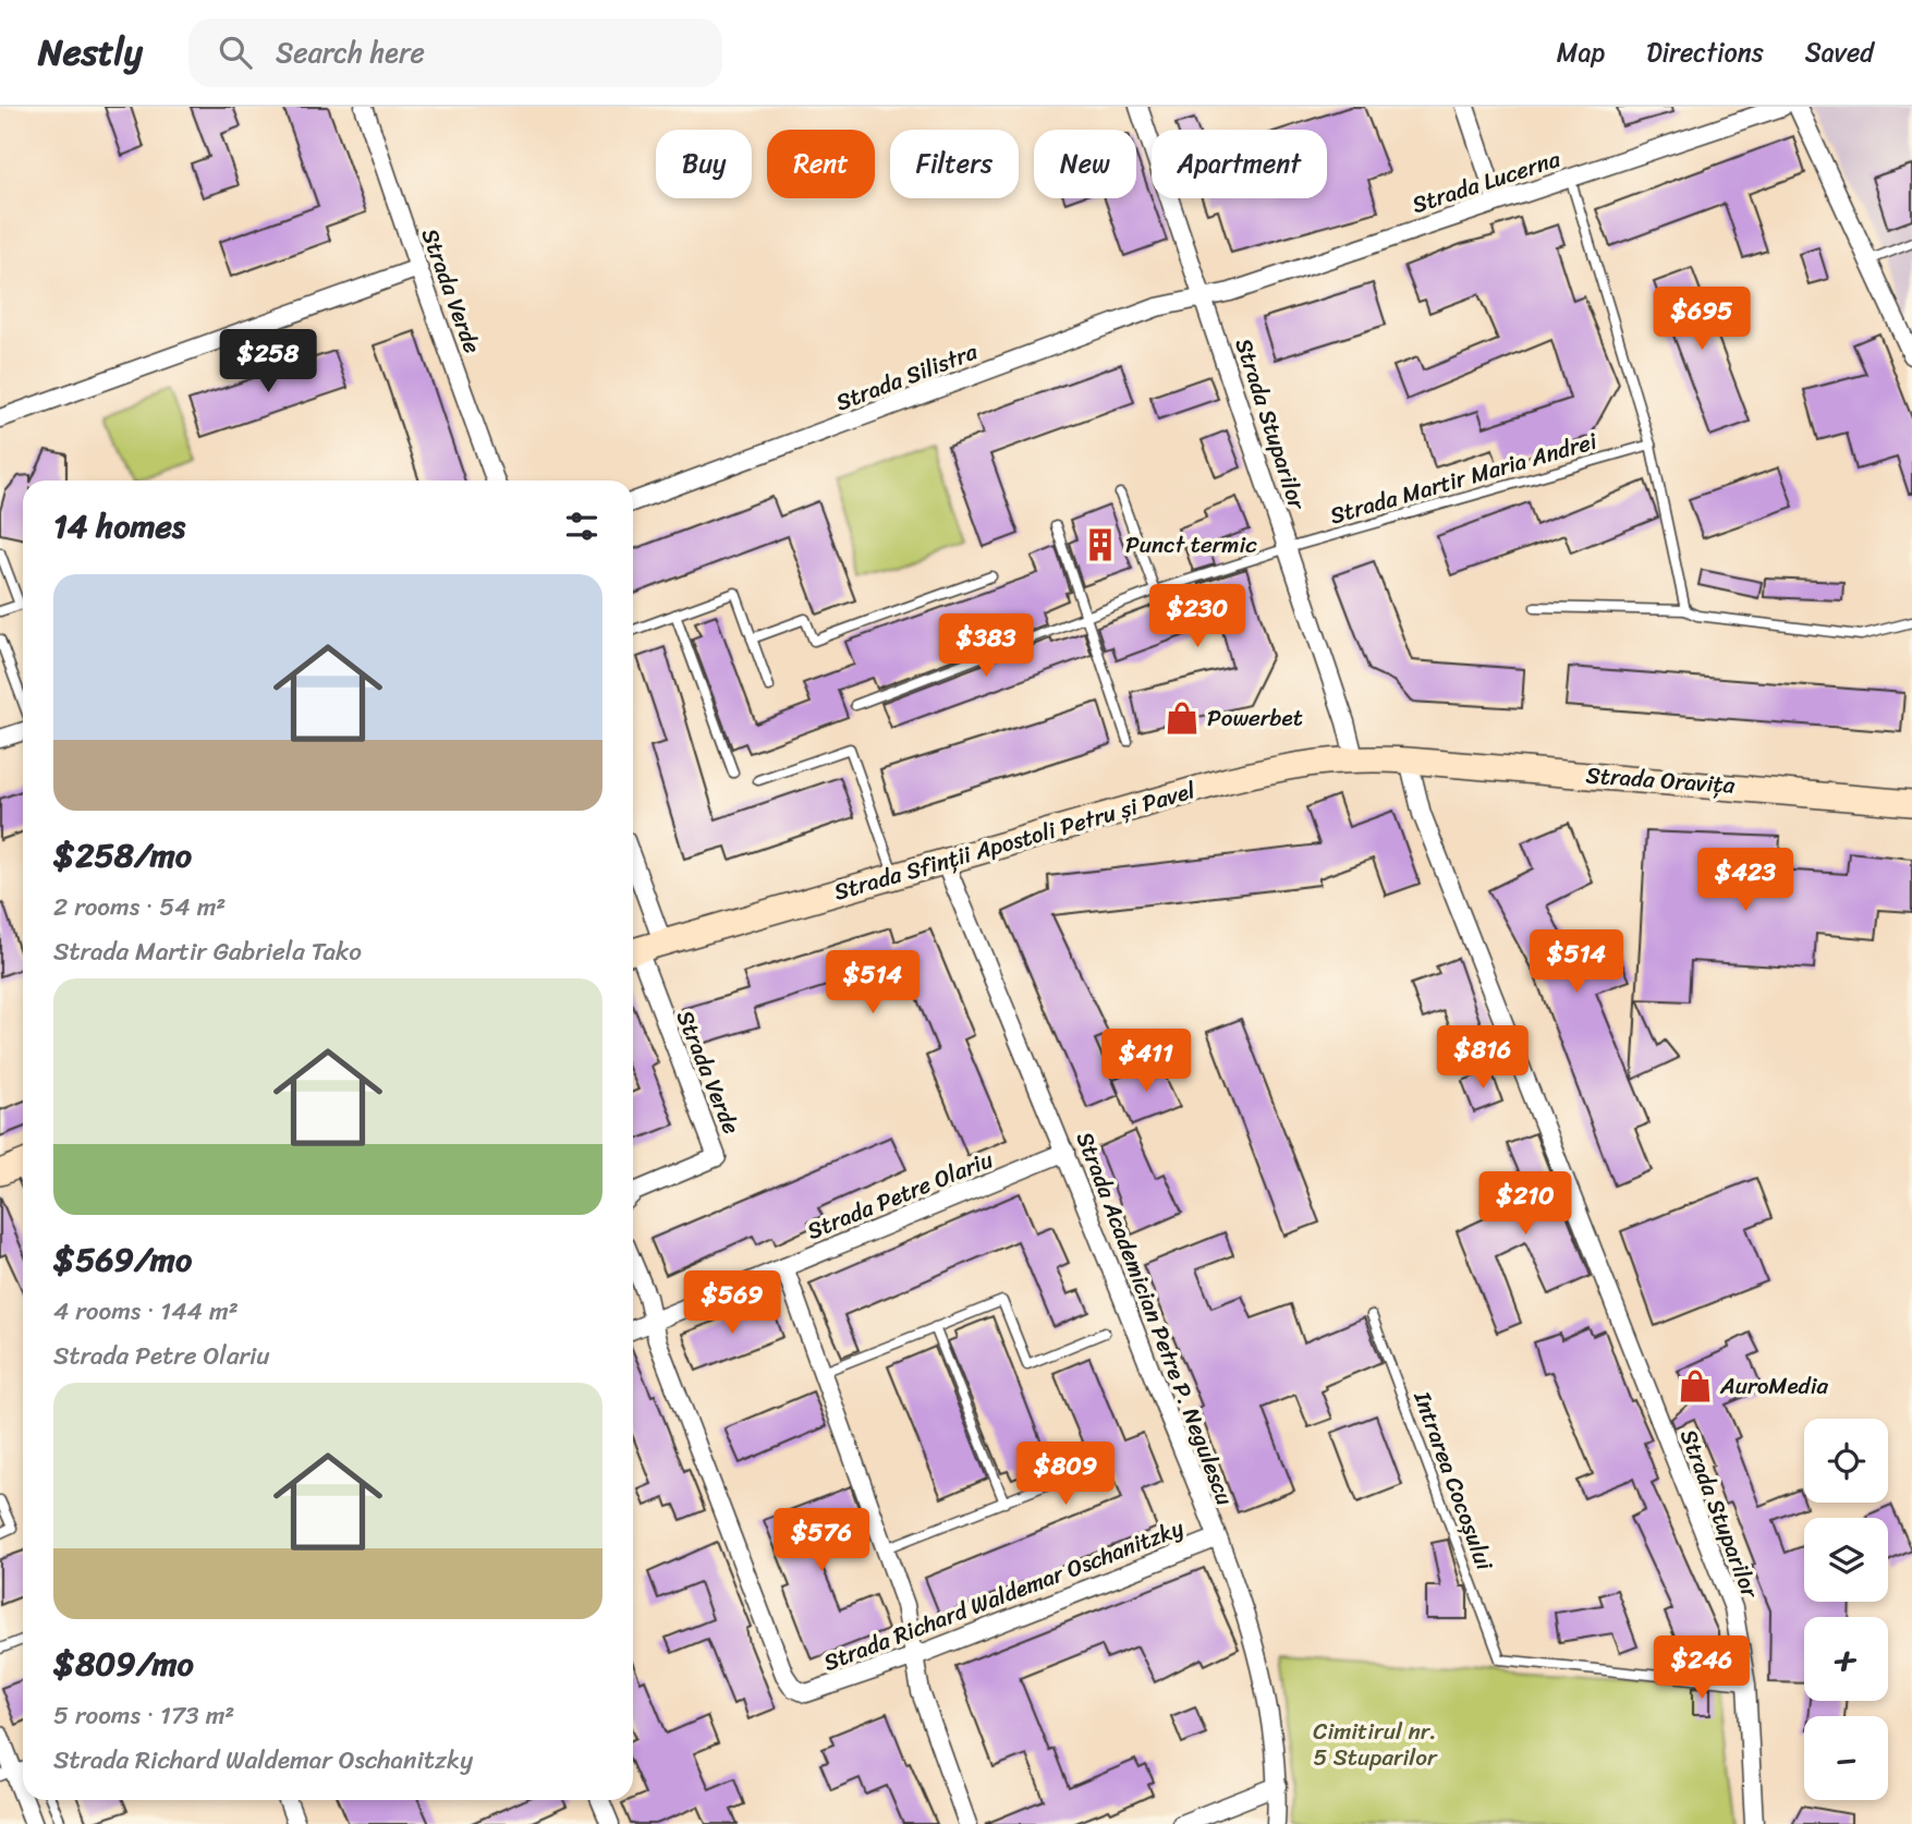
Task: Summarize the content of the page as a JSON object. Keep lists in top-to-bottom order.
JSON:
{
  "streets": {
    "main road": ["Strada Oravița", "Strada Sfinții Apostoli Petru și Pavel"],
    "street": [
      "Strada Lucerna",
      "Strada Verde",
      "Strada Silistra",
      "Strada Stuparilor",
      "Strada Petre Olariu",
      "Strada Academician Petre P. Negulescu",
      "Strada Richard Waldemar Oschanitzky"
    ],
    "lane": ["Strada Martir Maria Andrei", "Intrarea Cocoșului"]
  },
  "crossings": [
    ["Strada Lucerna", "Strada Silistra"],
    ["Strada Lucerna", "Strada Stuparilor"],
    ["Strada Silistra", "Strada Stuparilor"],
    ["Strada Stuparilor", "Strada Martir Maria Andrei"],
    ["Strada Stuparilor", "Strada Oravița"],
    ["Strada Stuparilor", "Strada Sfinții Apostoli Petru și Pavel"],
    ["Strada Stuparilor", "Intrarea Cocoșului"],
    ["Strada Oravița", "Strada Sfinții Apostoli Petru și Pavel"],
    ["Strada Sfinții Apostoli Petru și Pavel", "Strada Academician Petre P. Negulescu"],
    ["Strada Petre Olariu", "Strada Academician Petre P. Negulescu"],
    ["Strada Petre Olariu", "Strada Richard Waldemar Oschanitzky"],
    ["Strada Academician Petre P. Negulescu", "Strada Richard Waldemar Oschanitzky"]
  ],
  "parks": ["Cimitirul nr. 5 Stuparilor"],
  "places": {
    "building": ["Punct termic"],
    "shop": ["Powerbet", "AuroMedia"]
  },
  "page": {
    "header": "Nestly",
    "search": "Search here",
    "nav": ["Map", "Directions", "Saved"],
    "chip": [
      "Buy",
      "Rent",
      "Filters",
      "New",
      "Apartment"
    ],
    "price": [
      "$695",
      "$258",
      "$230",
      "$383",
      "$423",
      "$514",
      "$514",
      "$816",
      "$411",
      "$210",
      "$569",
      "$809",
      "$576",
      "$246"
    ],
    "heading": "14 homes",
    "list": [
      {
        "name": "$258/mo",
        "note": "2 rooms · 54 m² · Strada Martir Gabriela Tako"
      },
      {
        "name": "$569/mo",
        "note": "4 rooms · 144 m² · Strada Petre Olariu"
      },
      {
        "name": "$809/mo",
        "note": "5 rooms · 173 m² · Strada Richard Waldemar Oschanitzky"
      }
    ],
    "map_buttons": ["+", "−"]
  }
}
